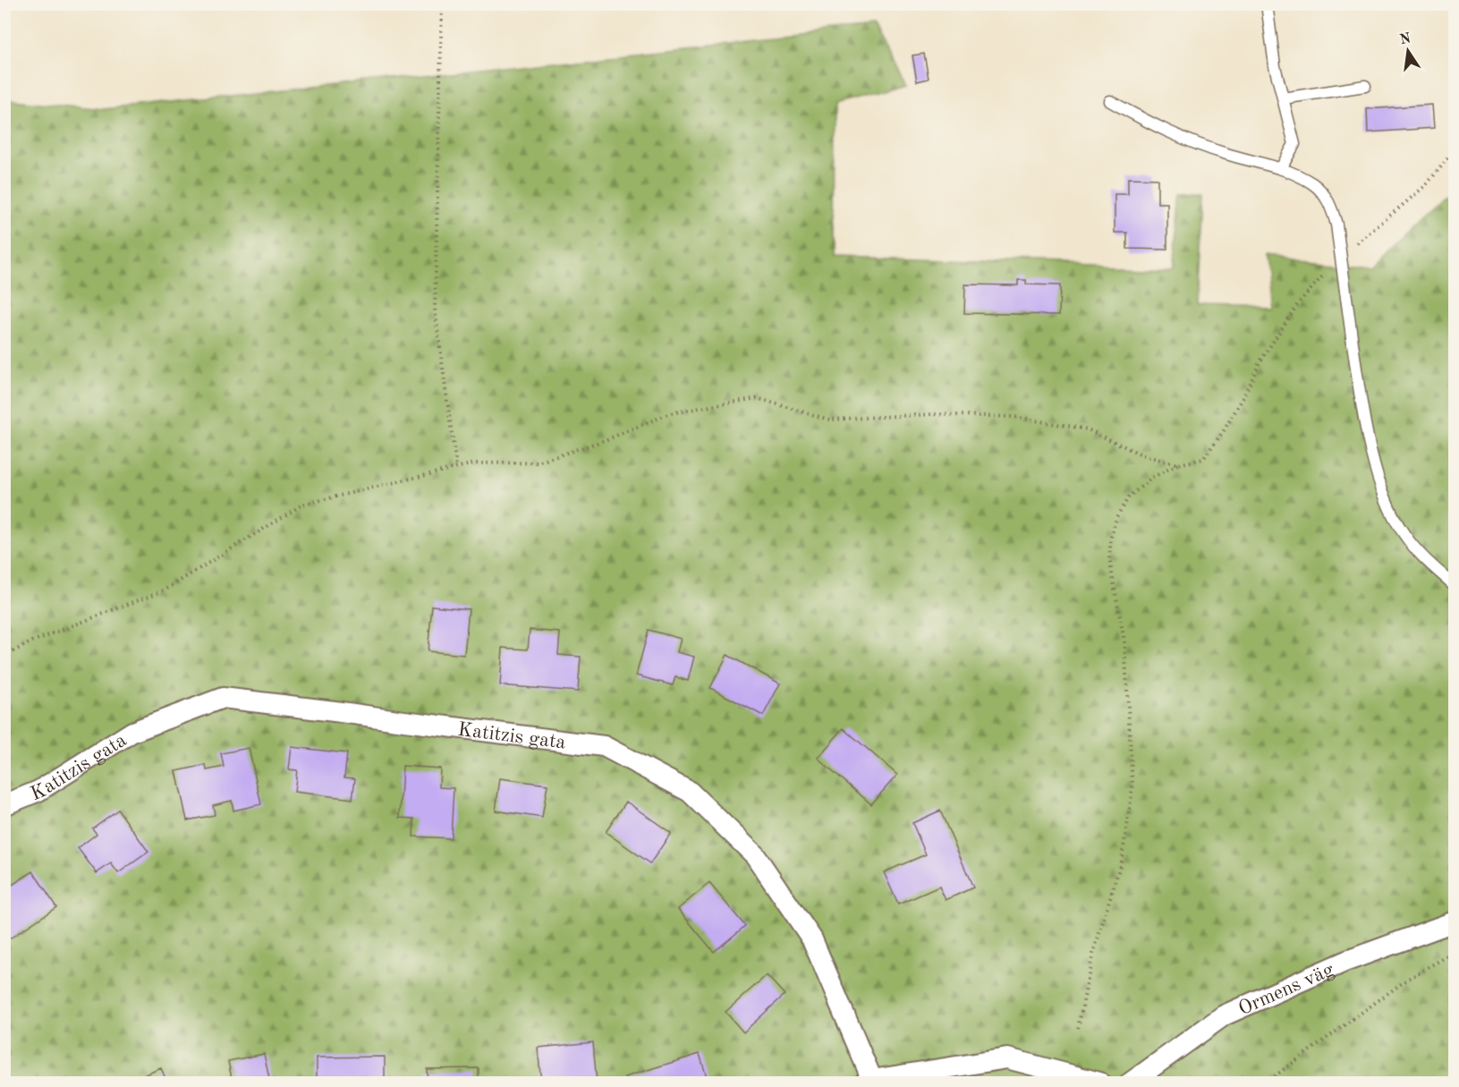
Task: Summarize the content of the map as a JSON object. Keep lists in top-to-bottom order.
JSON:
{
  "streets": {
    "street": ["Katitzis gata", "Ormens väg"]
  },
  "north": "top"
}
